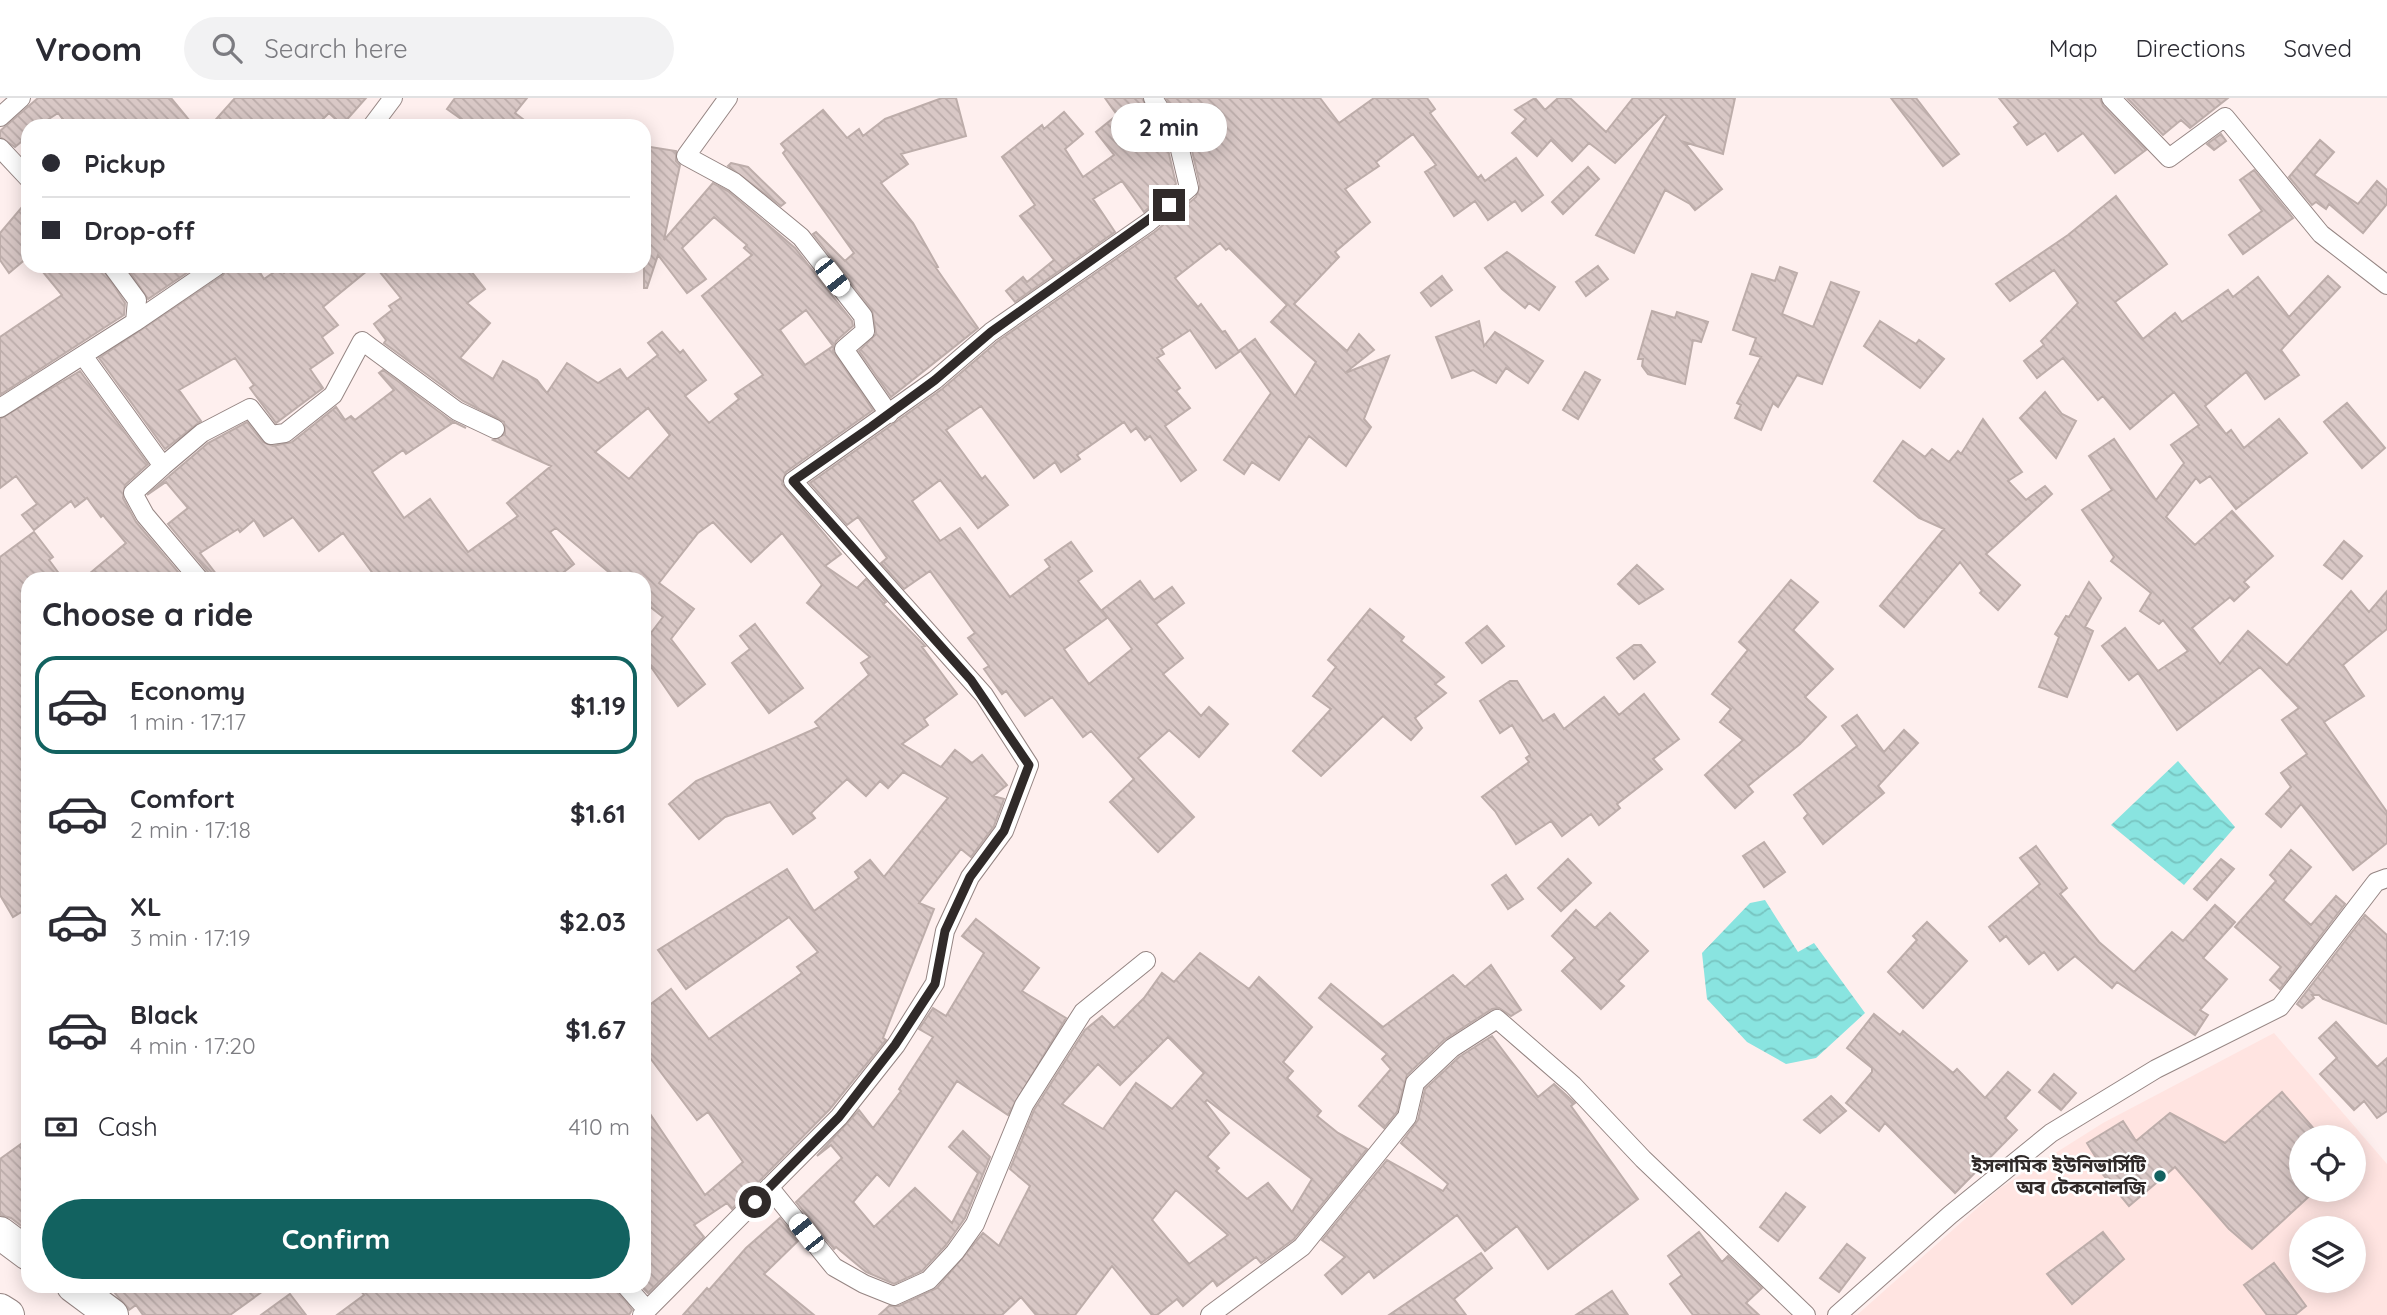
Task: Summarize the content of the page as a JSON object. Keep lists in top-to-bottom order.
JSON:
{
  "places": ["ইসলামিক ইউনিভার্সিটি অব টেকনোলজি"],
  "page": {
    "header": "Vroom",
    "search": "Search here",
    "nav": ["Map", "Directions", "Saved"],
    "bubble": "2 min",
    "banner": ["Pickup", "Drop-off"],
    "heading": "Choose a ride",
    "list": [
      {
        "name": "Economy",
        "note": "1 min · 17:17",
        "value": "$1.19"
      },
      {
        "name": "Comfort",
        "note": "2 min · 17:18",
        "value": "$1.61"
      },
      {
        "name": "XL",
        "note": "3 min · 17:19",
        "value": "$2.03"
      },
      {
        "name": "Black",
        "note": "4 min · 17:20",
        "value": "$1.67"
      }
    ],
    "pay": ["Cash", "410 m"],
    "buttons": "Confirm"
  }
}
